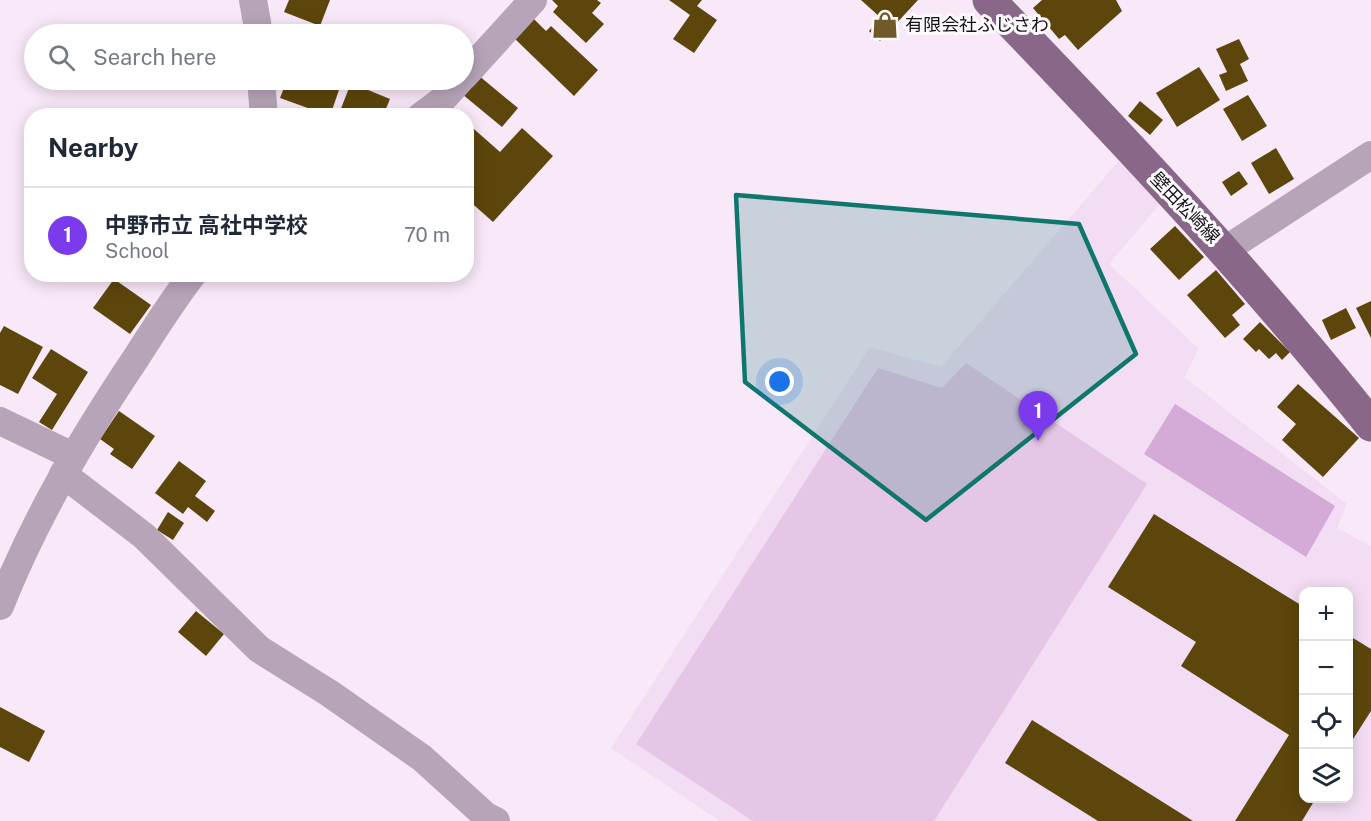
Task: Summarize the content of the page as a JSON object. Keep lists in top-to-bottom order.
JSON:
{
  "streets": {
    "main road": ["壁田松崎線"]
  },
  "places": {
    "shop": ["有限会社ふじさわ"]
  },
  "page": {
    "search": "Search here",
    "heading": "Nearby",
    "list": [
      {
        "mark": "1",
        "name": "中野市立 高社中学校",
        "note": "School",
        "value": "70 m"
      }
    ],
    "pins": "1",
    "map_buttons": ["+", "−"]
  }
}
